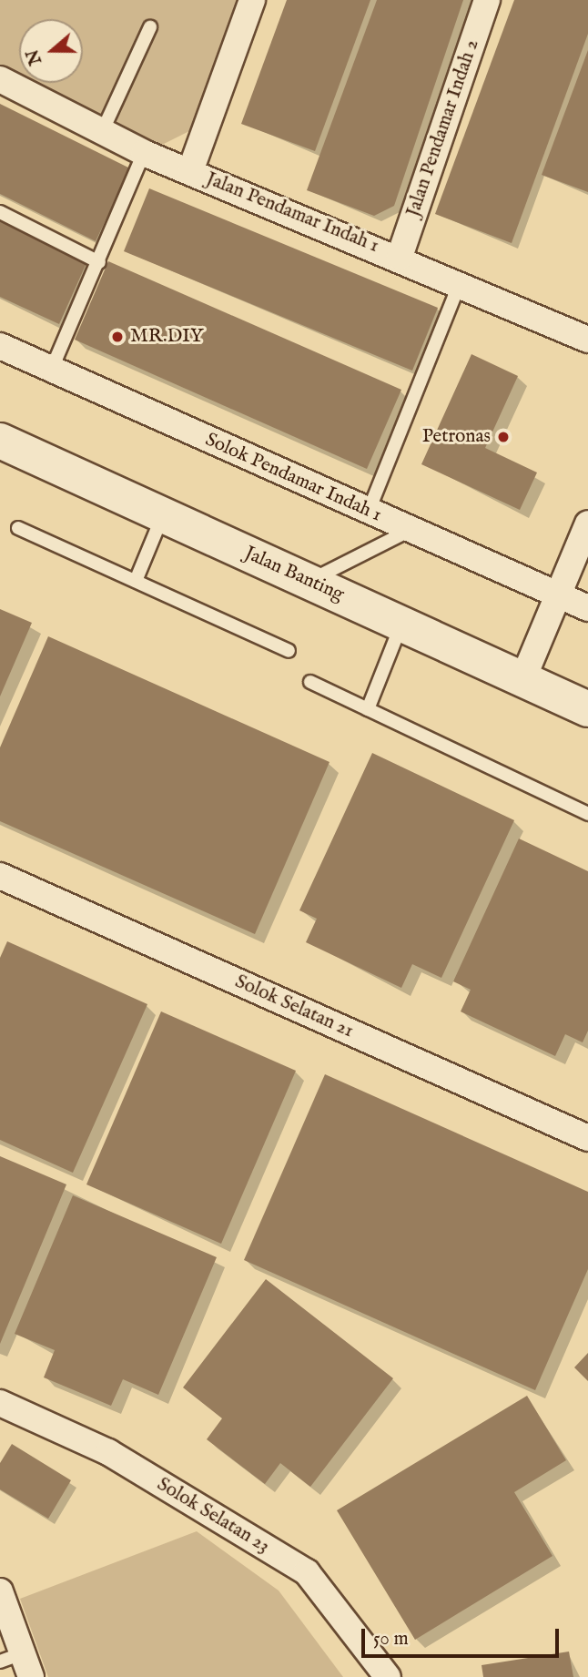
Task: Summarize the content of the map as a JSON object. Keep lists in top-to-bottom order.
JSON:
{
  "streets": {
    "main road": ["Jalan Banting"],
    "street": [
      "Jalan Pendamar Indah 2",
      "Jalan Pendamar Indah 1",
      "Solok Pendamar Indah 1",
      "Solok Selatan 21",
      "Solok Selatan 23"
    ]
  },
  "crossings": [
    ["Jalan Pendamar Indah 2", "Jalan Pendamar Indah 1"]
  ],
  "places": ["MR.DIY", "Petronas"],
  "scale_bar": "50 m",
  "north": "left"
}
